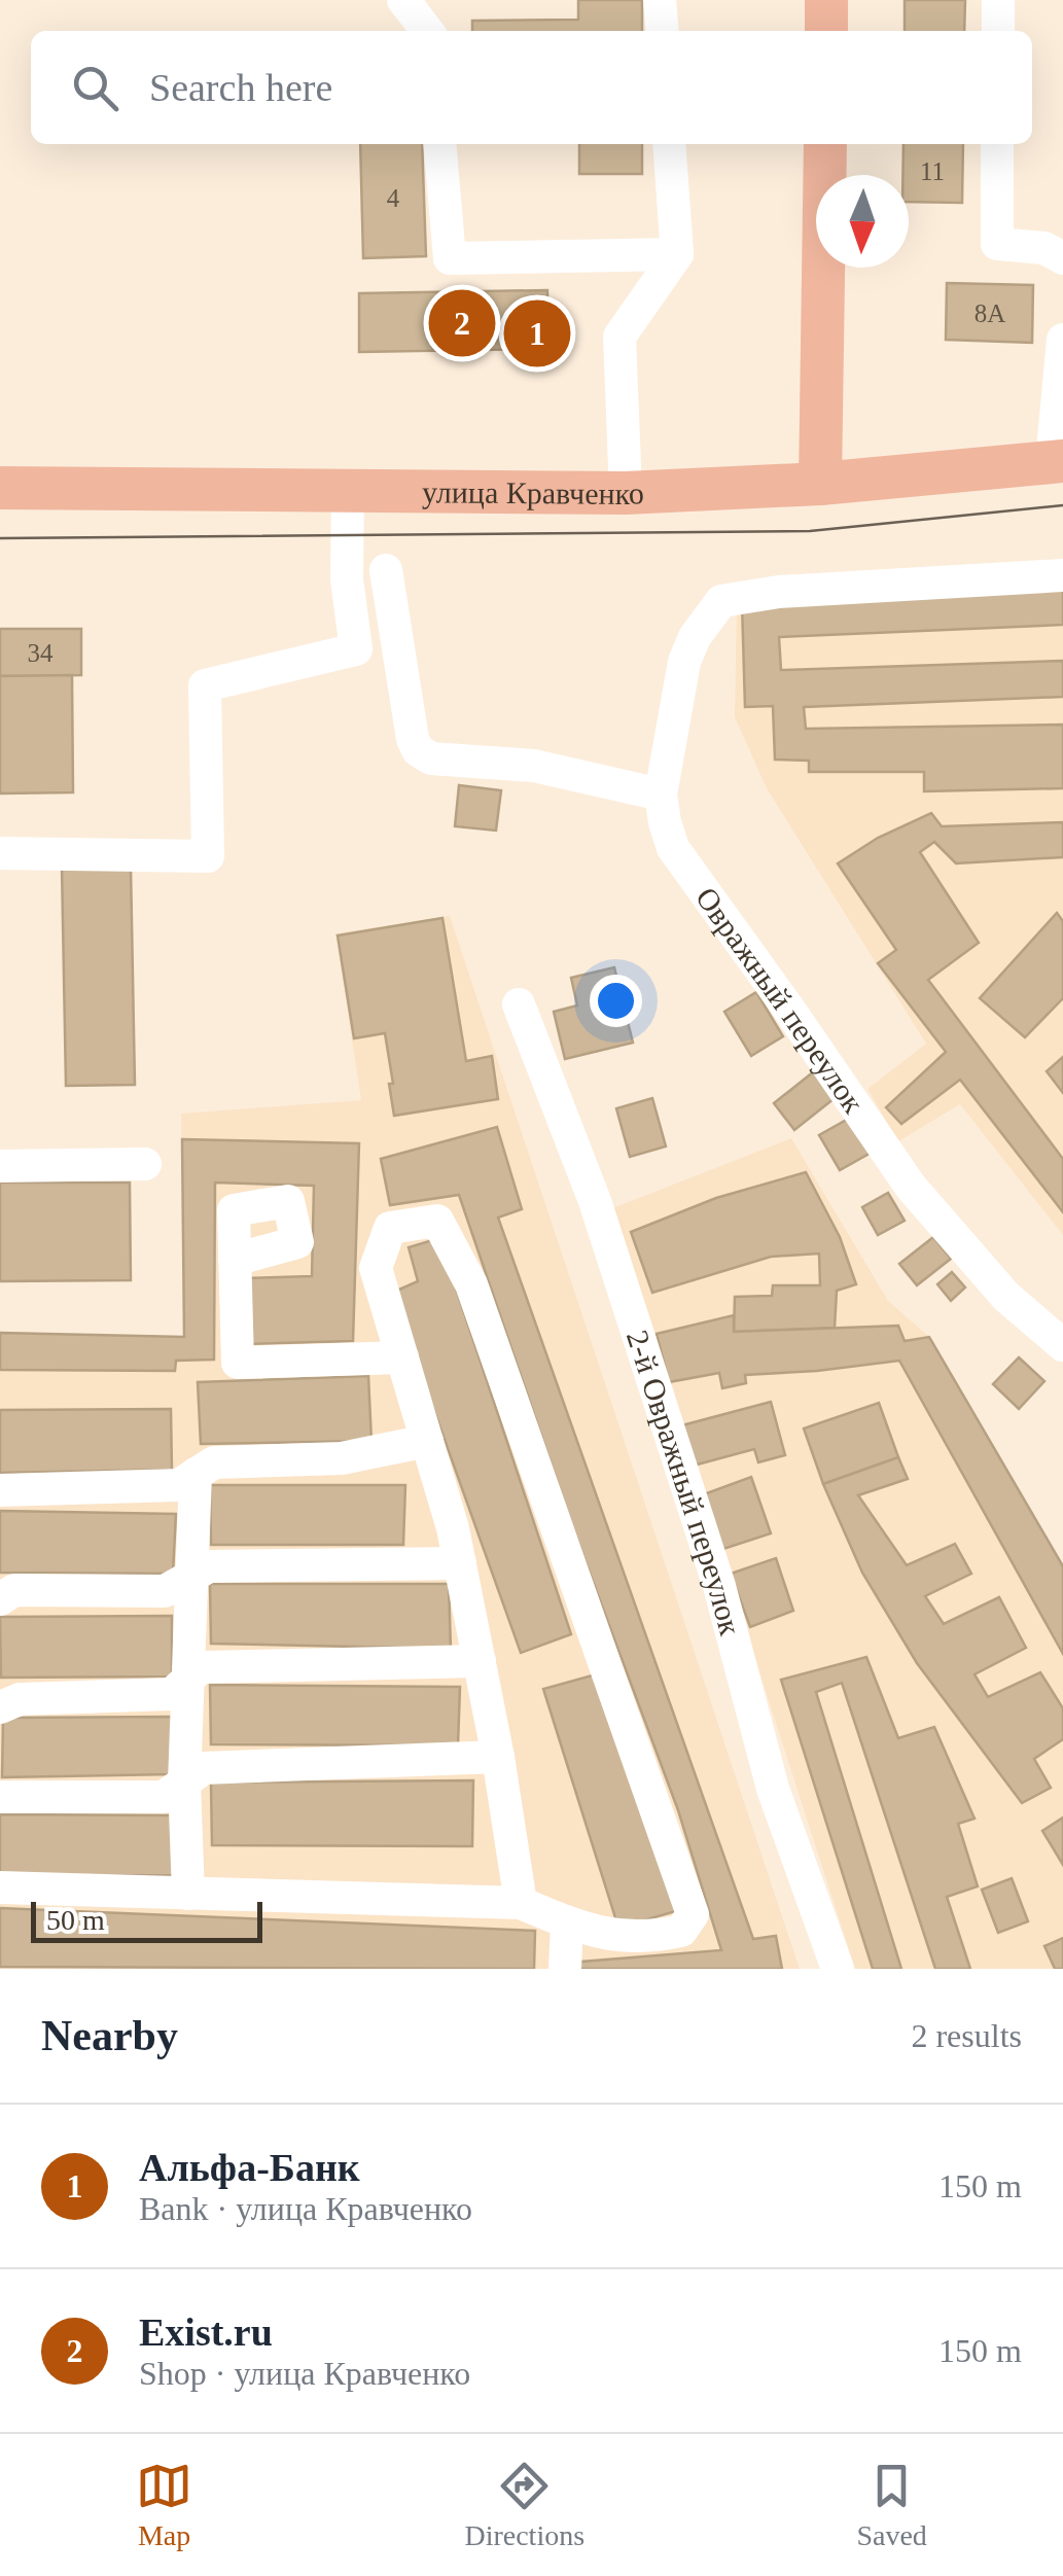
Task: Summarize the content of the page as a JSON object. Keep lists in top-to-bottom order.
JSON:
{
  "streets": {
    "main road": ["улица Кравченко"],
    "street": ["Овражный переулок", "2-й Овражный переулок"]
  },
  "house_numbers": [
    "11",
    "4",
    "8А",
    "34"
  ],
  "scale_bar": "50 m",
  "north": "bottom",
  "page": {
    "search": "Search here",
    "pins": ["2", "1"],
    "scale": "50 m",
    "heading": ["Nearby", "2 results"],
    "list": [
      {
        "mark": "1",
        "name": "Альфа-Банк",
        "note": "Bank · улица Кравченко",
        "value": "150 m"
      },
      {
        "mark": "2",
        "name": "Exist.ru",
        "note": "Shop · улица Кравченко",
        "value": "150 m"
      }
    ],
    "nav": ["Map", "Directions", "Saved"]
  }
}
